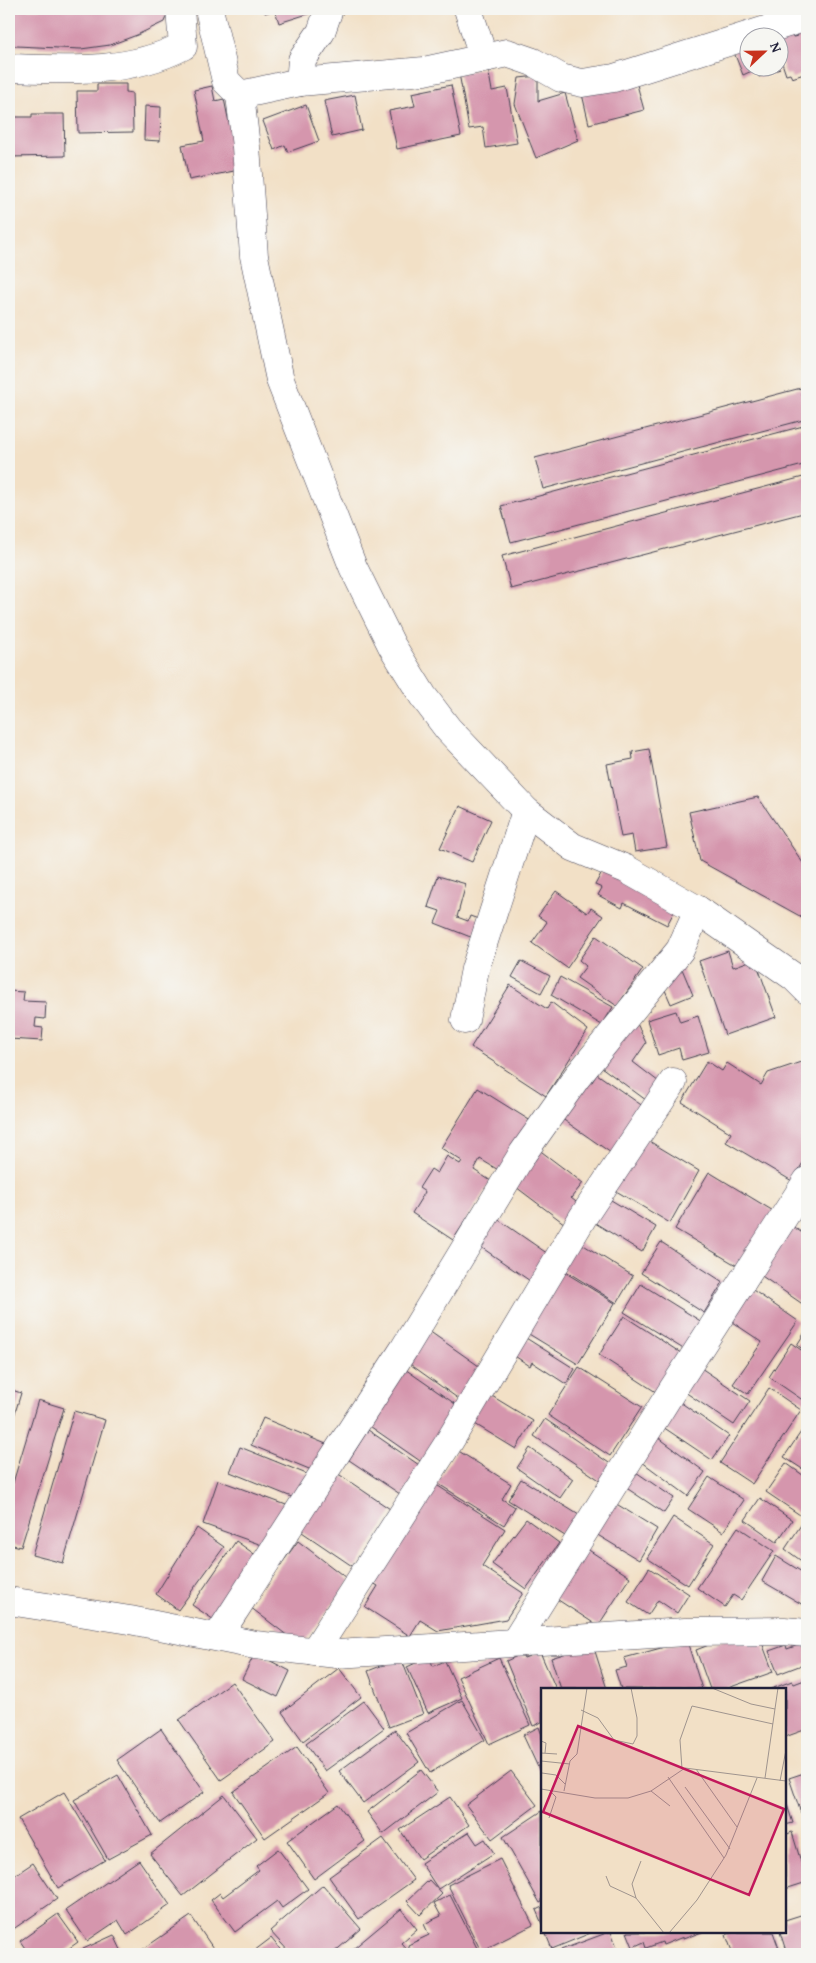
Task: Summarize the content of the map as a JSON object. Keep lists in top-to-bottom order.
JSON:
{
  "north": "right"
}
